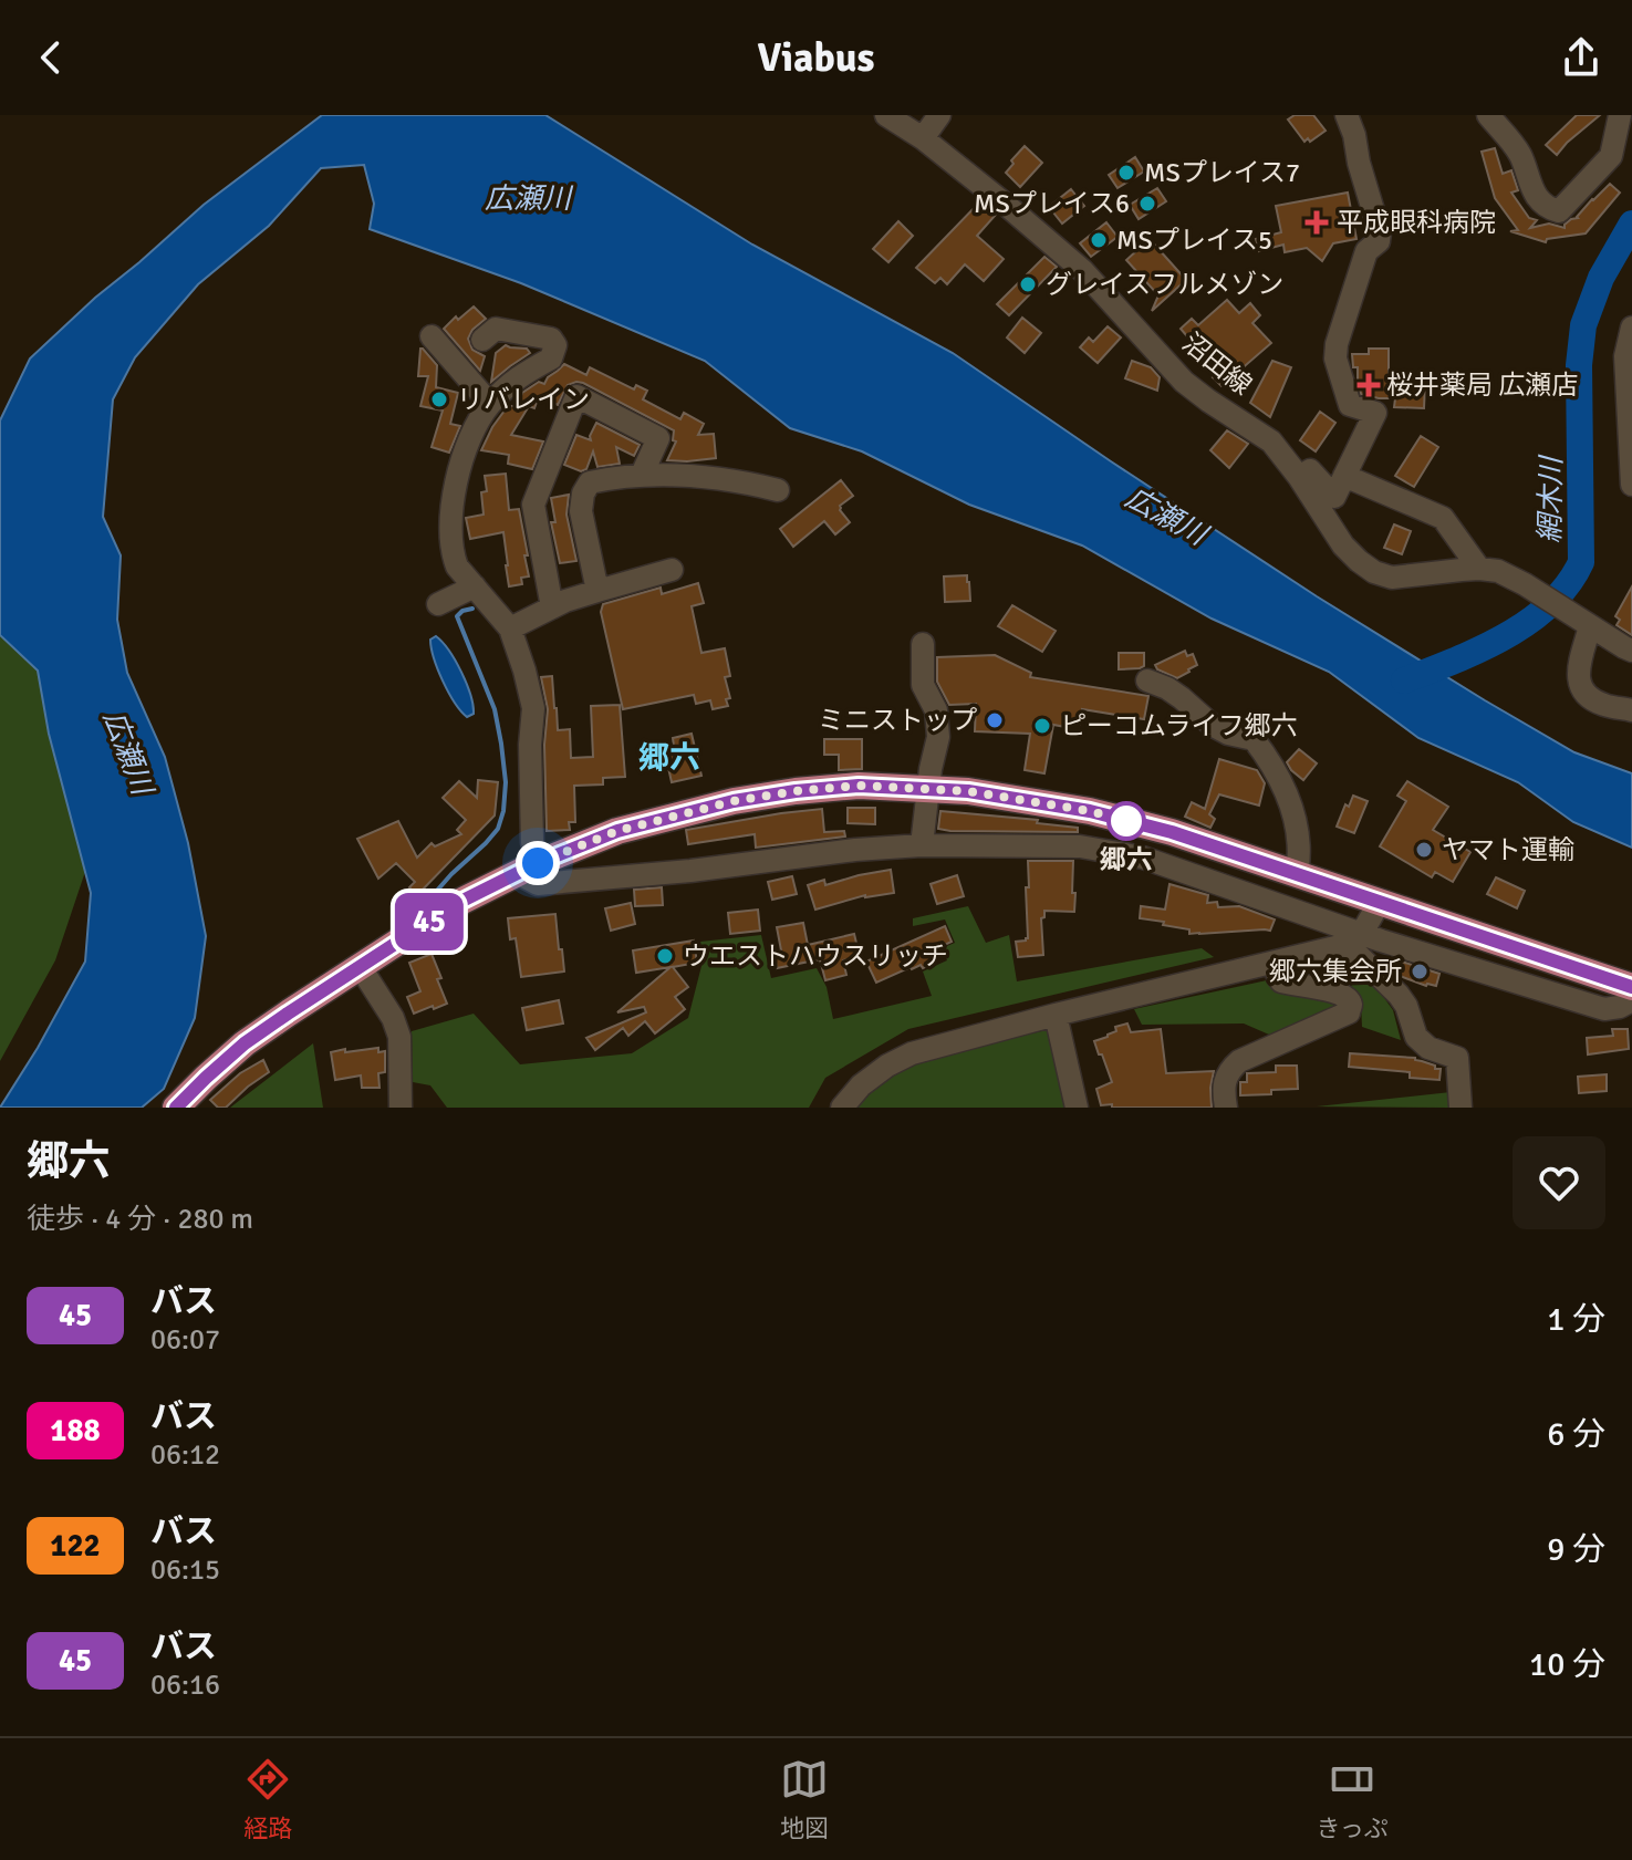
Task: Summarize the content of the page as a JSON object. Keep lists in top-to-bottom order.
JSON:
{
  "streets": {
    "street": ["沼田線"]
  },
  "districts": ["郷六"],
  "water": ["広瀬川", "網木川"],
  "places": {
    "other": [
      "MSプレイス7",
      "MSプレイス6",
      "MSプレイス5",
      "グレイスフルメゾン",
      "リバレイン",
      "ミニストップ",
      "ピーコムライフ郷六",
      "郷六",
      "ヤマト運輸",
      "ウエストハウスリッチ",
      "郷六集会所"
    ],
    "health": ["平成眼科病院", "桜井薬局 広瀬店"]
  },
  "lines": ["bus line 45"],
  "page": {
    "header": "Viabus",
    "on_map": "45",
    "heading": ["郷六", "徒歩 · 4 分 · 280 m"],
    "list": [
      {
        "mark": "45",
        "name": "バス",
        "note": "06:07",
        "value": "1 分"
      },
      {
        "mark": "188",
        "name": "バス",
        "note": "06:12",
        "value": "6 分"
      },
      {
        "mark": "122",
        "name": "バス",
        "note": "06:15",
        "value": "9 分"
      },
      {
        "mark": "45",
        "name": "バス",
        "note": "06:16",
        "value": "10 分"
      }
    ],
    "tabs": ["経路", "地図", "きっぷ"]
  }
}
